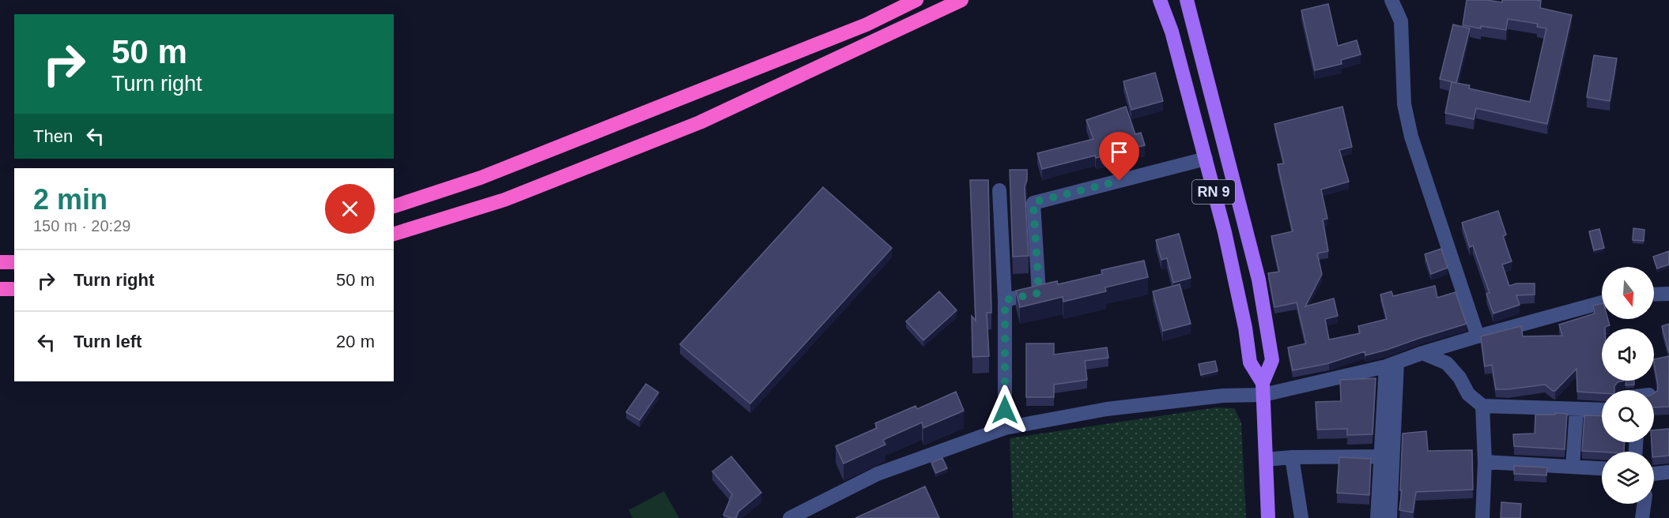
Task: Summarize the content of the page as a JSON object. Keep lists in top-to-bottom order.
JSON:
{
  "streets": {
    "main road": ["RN 9"]
  },
  "north": "bottom",
  "page": {
    "turn": ["50 m", "Turn right"],
    "then": "Then",
    "heading": ["2 min", "150 m · 20:29"],
    "list": [
      {
        "name": "Turn right",
        "value": "50 m"
      },
      {
        "name": "Turn left",
        "value": "20 m"
      }
    ]
  }
}
